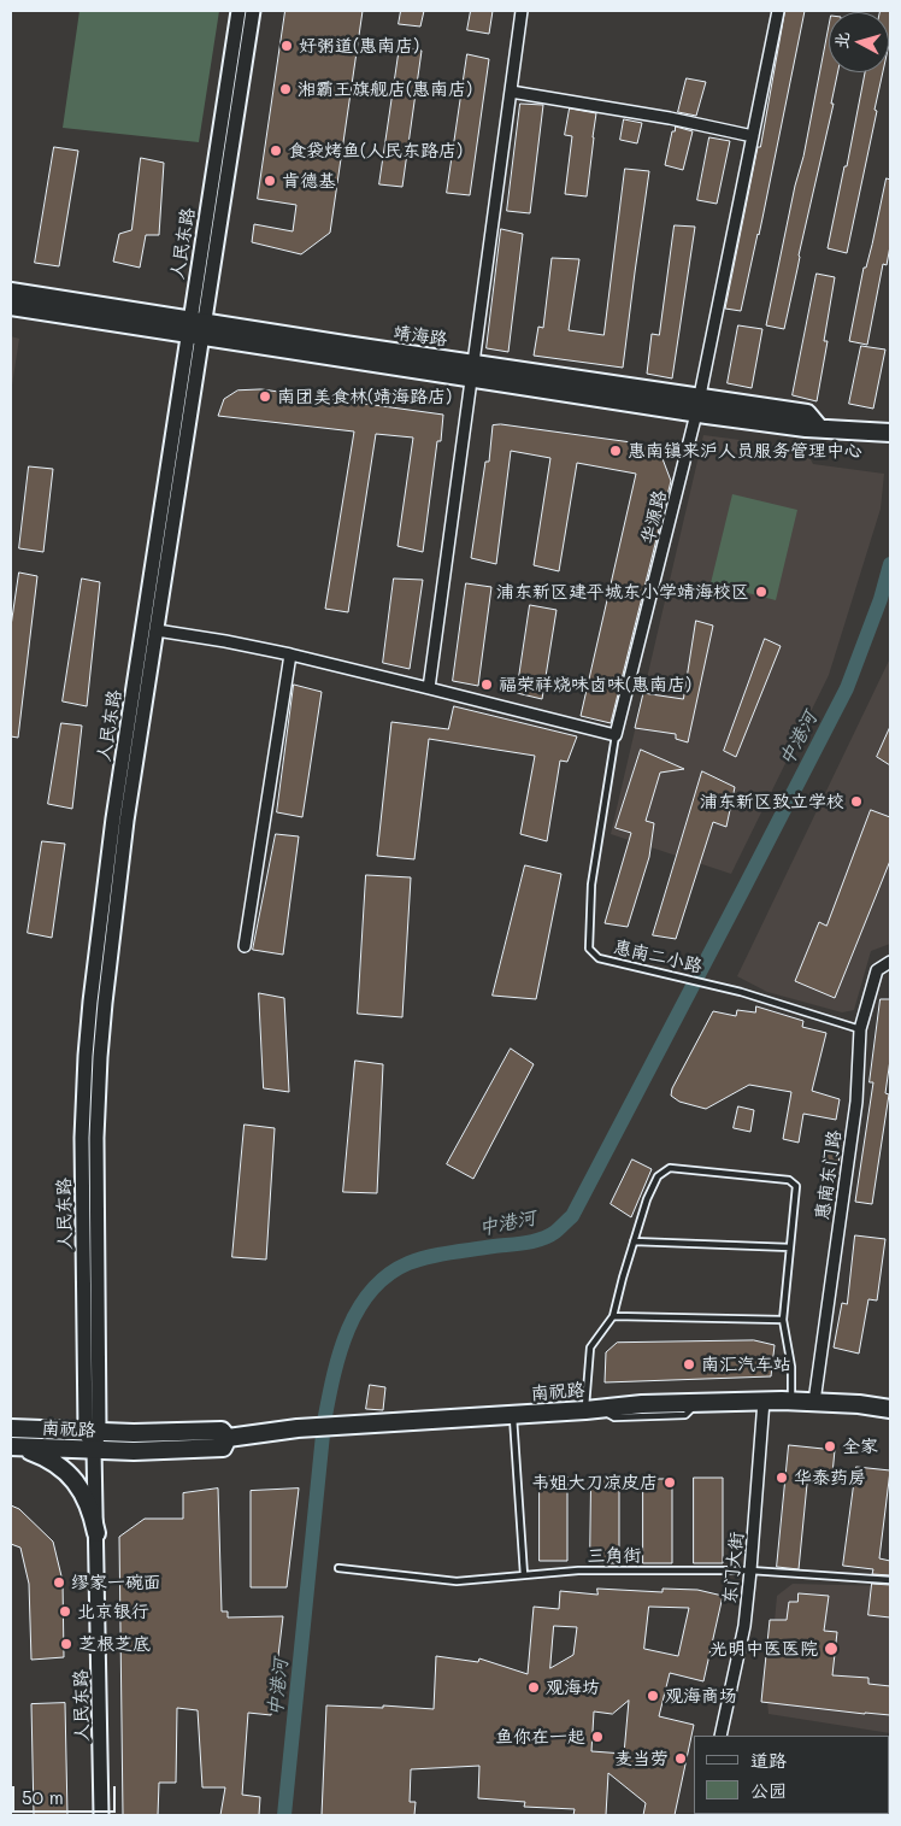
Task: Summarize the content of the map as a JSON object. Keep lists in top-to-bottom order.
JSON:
{
  "streets": {
    "main road": ["靖海路", "南祝路"],
    "street": [
      "人民东路",
      "华源路",
      "惠南东门路",
      "东门大街"
    ],
    "lane": ["惠南二小路", "三角街"]
  },
  "crossings": [
    ["人民东路", "靖海路"],
    ["人民东路", "南祝路"],
    ["靖海路", "华源路"],
    ["华源路", "惠南二小路"],
    ["惠南二小路", "惠南东门路"],
    ["惠南东门路", "南祝路"],
    ["南祝路", "东门大街"],
    ["三角街", "东门大街"]
  ],
  "water": ["中港河"],
  "places": [
    "好粥道(惠南店)",
    "湘霸王旗舰店(惠南店)",
    "食袋烤鱼(人民东路店)",
    "肯德基",
    "南团美食林(靖海路店)",
    "惠南镇来沪人员服务管理中心",
    "浦东新区建平城东小学靖海校区",
    "福荣祥烧味卤味(惠南店)",
    "浦东新区致立学校",
    "南汇汽车站",
    "全家",
    "华泰药房",
    "韦姐大刀凉皮店",
    "缪家一碗面",
    "北京银行",
    "芝根芝底",
    "光明中医医院",
    "观海坊",
    "观海商场",
    "鱼你在一起",
    "麦当劳"
  ],
  "legend": ["道路", "公园"],
  "scale_bar": "50 m",
  "north": "left"
}
